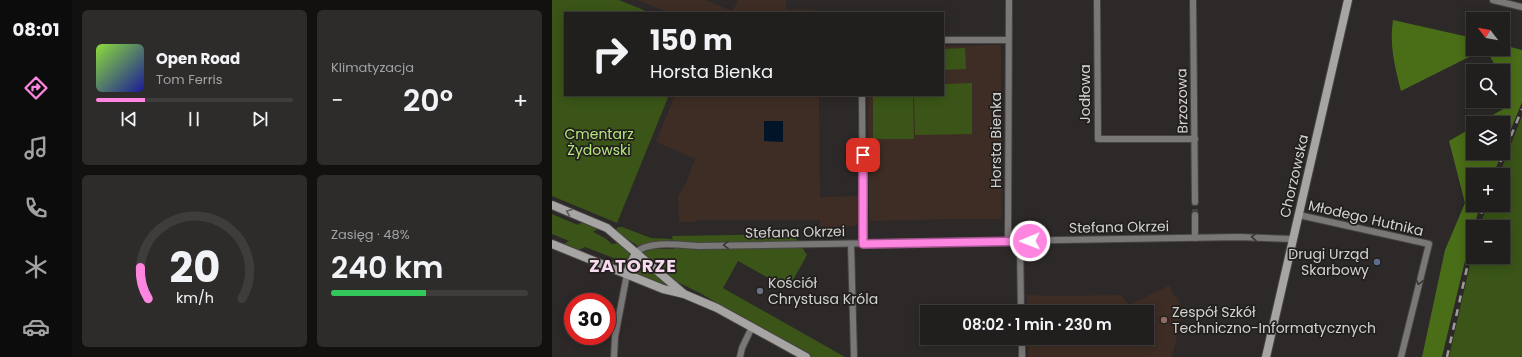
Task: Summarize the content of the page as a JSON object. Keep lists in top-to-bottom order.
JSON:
{
  "streets": {
    "street": [
      "Jodłowa",
      "Brzozowa",
      "Horsta Bienka",
      "Chorzowska",
      "Młodego Hutnika",
      "Stefana Okrzei"
    ]
  },
  "crossings": [
    ["Jodłowa", "Brzozowa"],
    ["Horsta Bienka", "Stefana Okrzei"],
    ["Chorzowska", "Młodego Hutnika"],
    ["Chorzowska", "Stefana Okrzei"]
  ],
  "one_way": ["Stefana Okrzei"],
  "districts": ["ZATORZE"],
  "parks": ["Cmentarz Żydowski"],
  "places": ["Drugi Urząd Skarbowy", "Kościół Chrystusa Króla", "Zespół Szkół Techniczno-Informatycznych"],
  "north": "top left",
  "page": {
    "tabs": "08:01",
    "tile": [
      "Klimatyzacja",
      ["Zasięg · 48%", "240 km"]
    ],
    "map_buttons": ["+", "−"],
    "turn": ["150 m", "Horsta Bienka"],
    "song": ["Open Road", "Tom Ferris"],
    "heat": ["−", "20°", "+"],
    "limit": "30",
    "trip": "08:02 · 1 min · 230 m",
    "gauge": ["20", "km/h"]
  }
}
